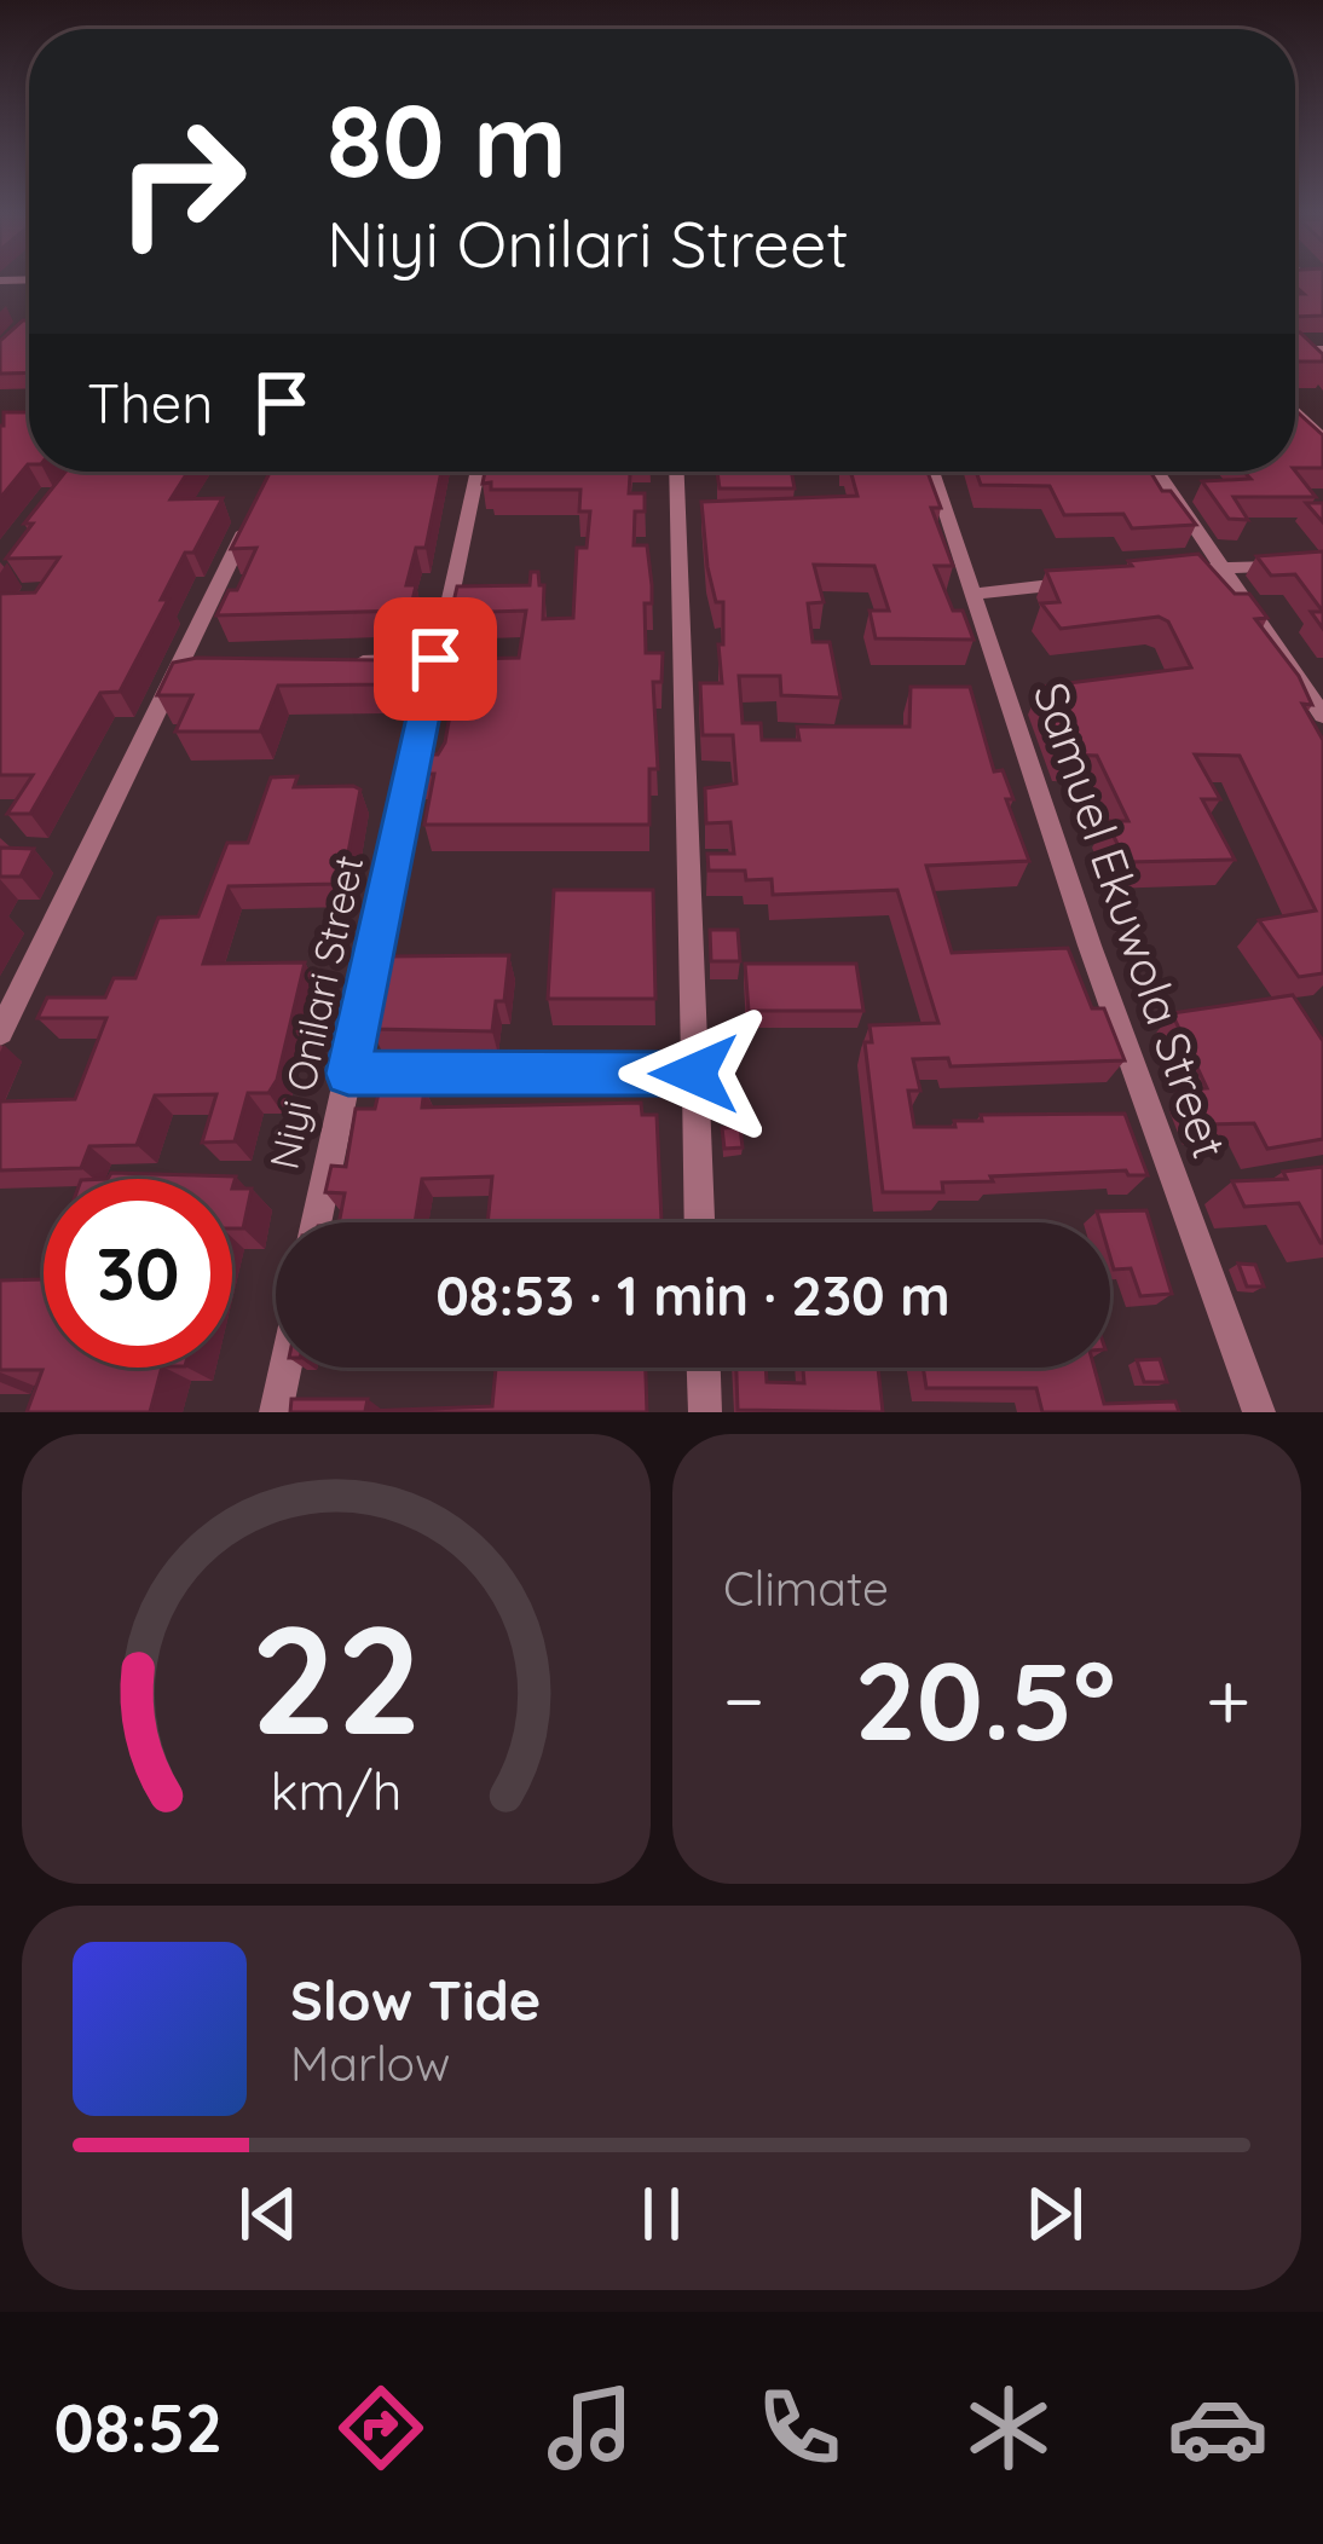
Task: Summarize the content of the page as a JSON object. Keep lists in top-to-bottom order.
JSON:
{
  "streets": {
    "street": ["Samuel Ekuwola Street", "Niyi Onilari Street"]
  },
  "page": {
    "turn": ["80 m", "Niyi Onilari Street"],
    "then": "Then",
    "limit": "30",
    "trip": "08:53 · 1 min · 230 m",
    "tile": "Climate",
    "heat": ["−", "20.5°", "+"],
    "song": ["Slow Tide", "Marlow"],
    "tabs": "08:52",
    "gauge": ["22", "km/h"]
  }
}
